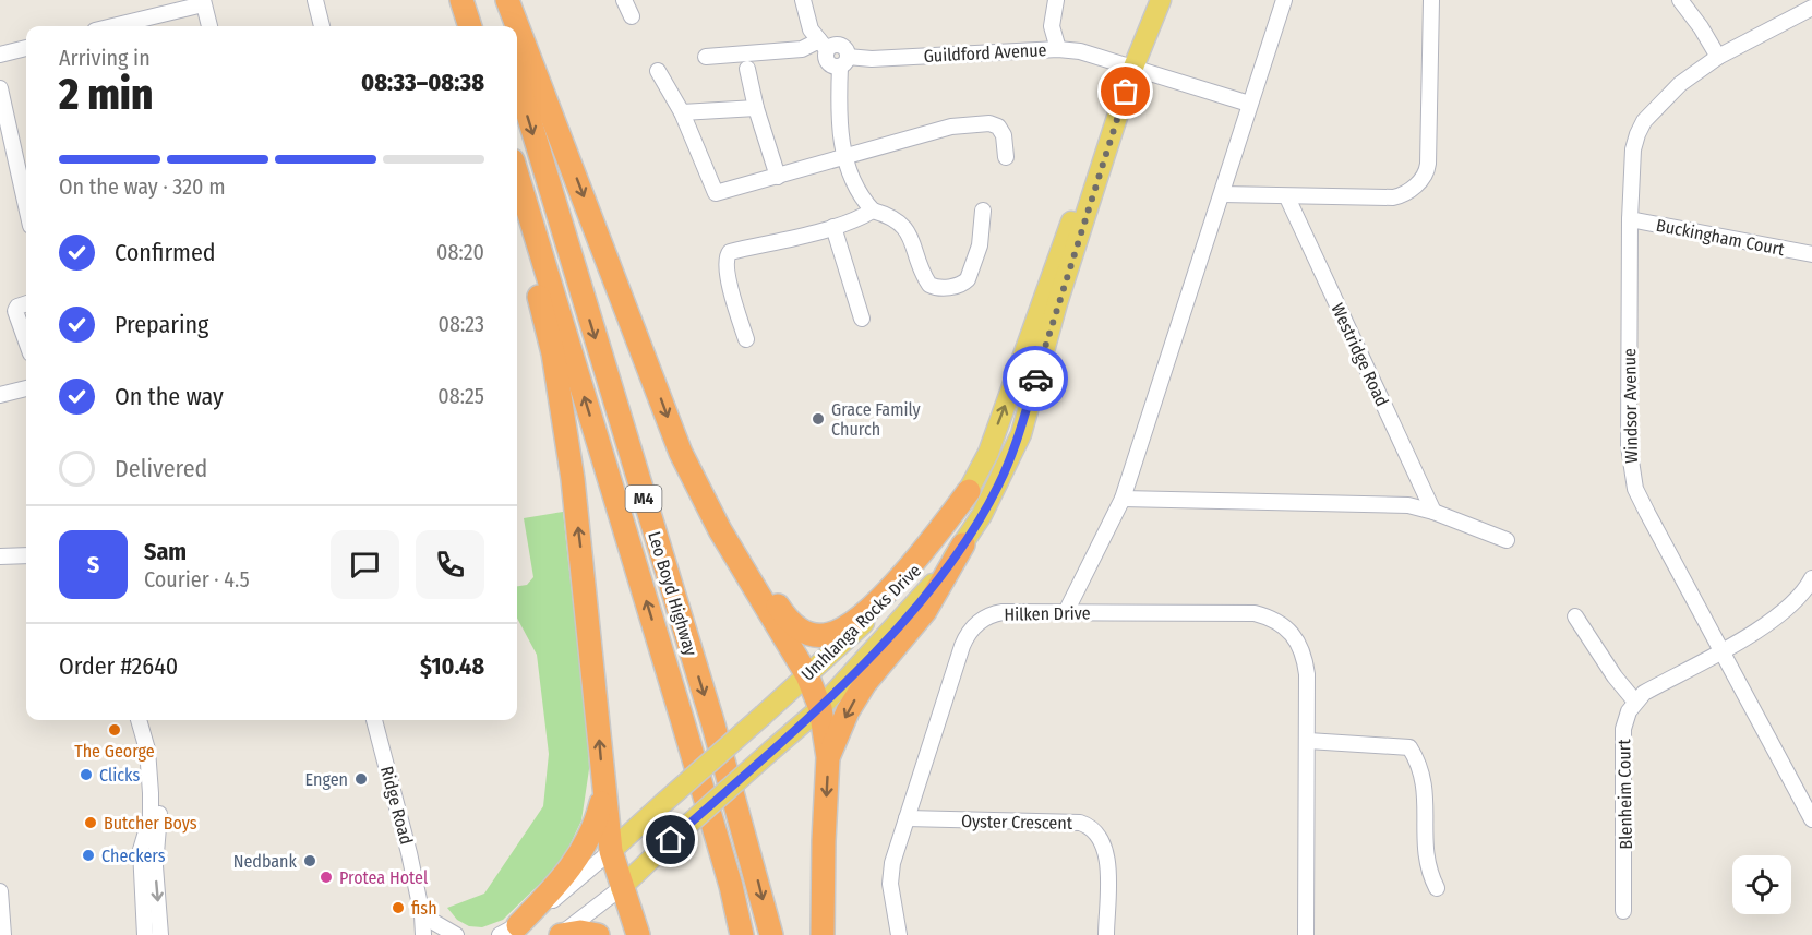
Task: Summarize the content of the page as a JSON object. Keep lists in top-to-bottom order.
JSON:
{
  "streets": {
    "highway": ["M4", "Leo Boyd Highway"],
    "main road": ["Umhlanga Rocks Drive"],
    "street": [
      "Guildford Avenue",
      "Buckingham Court",
      "Westridge Road",
      "Windsor Avenue",
      "Hilken Drive",
      "Blenheim Court",
      "Ridge Road",
      "Oyster Crescent"
    ]
  },
  "crossings": [
    ["Guildford Avenue", "Umhlanga Rocks Drive"],
    ["Buckingham Court", "Windsor Avenue"],
    ["Hilken Drive", "Oyster Crescent"]
  ],
  "places": [
    "Grace Family Church",
    "The George",
    "Clicks",
    "Engen",
    "Butcher Boys",
    "Checkers",
    "Nedbank",
    "Protea Hotel",
    "fish"
  ],
  "page": {
    "heading": ["2 min", "Arriving in", "08:33–08:38"],
    "panel": [
      "Sam",
      "Courier · 4.5",
      "Order #2640",
      "$10.48"
    ],
    "bar": "On the way · 320 m",
    "list": [
      ["Confirmed", "08:20"],
      ["Preparing", "08:23"],
      ["On the way", "08:25"],
      "Delivered"
    ],
    "round": "S"
  }
}
